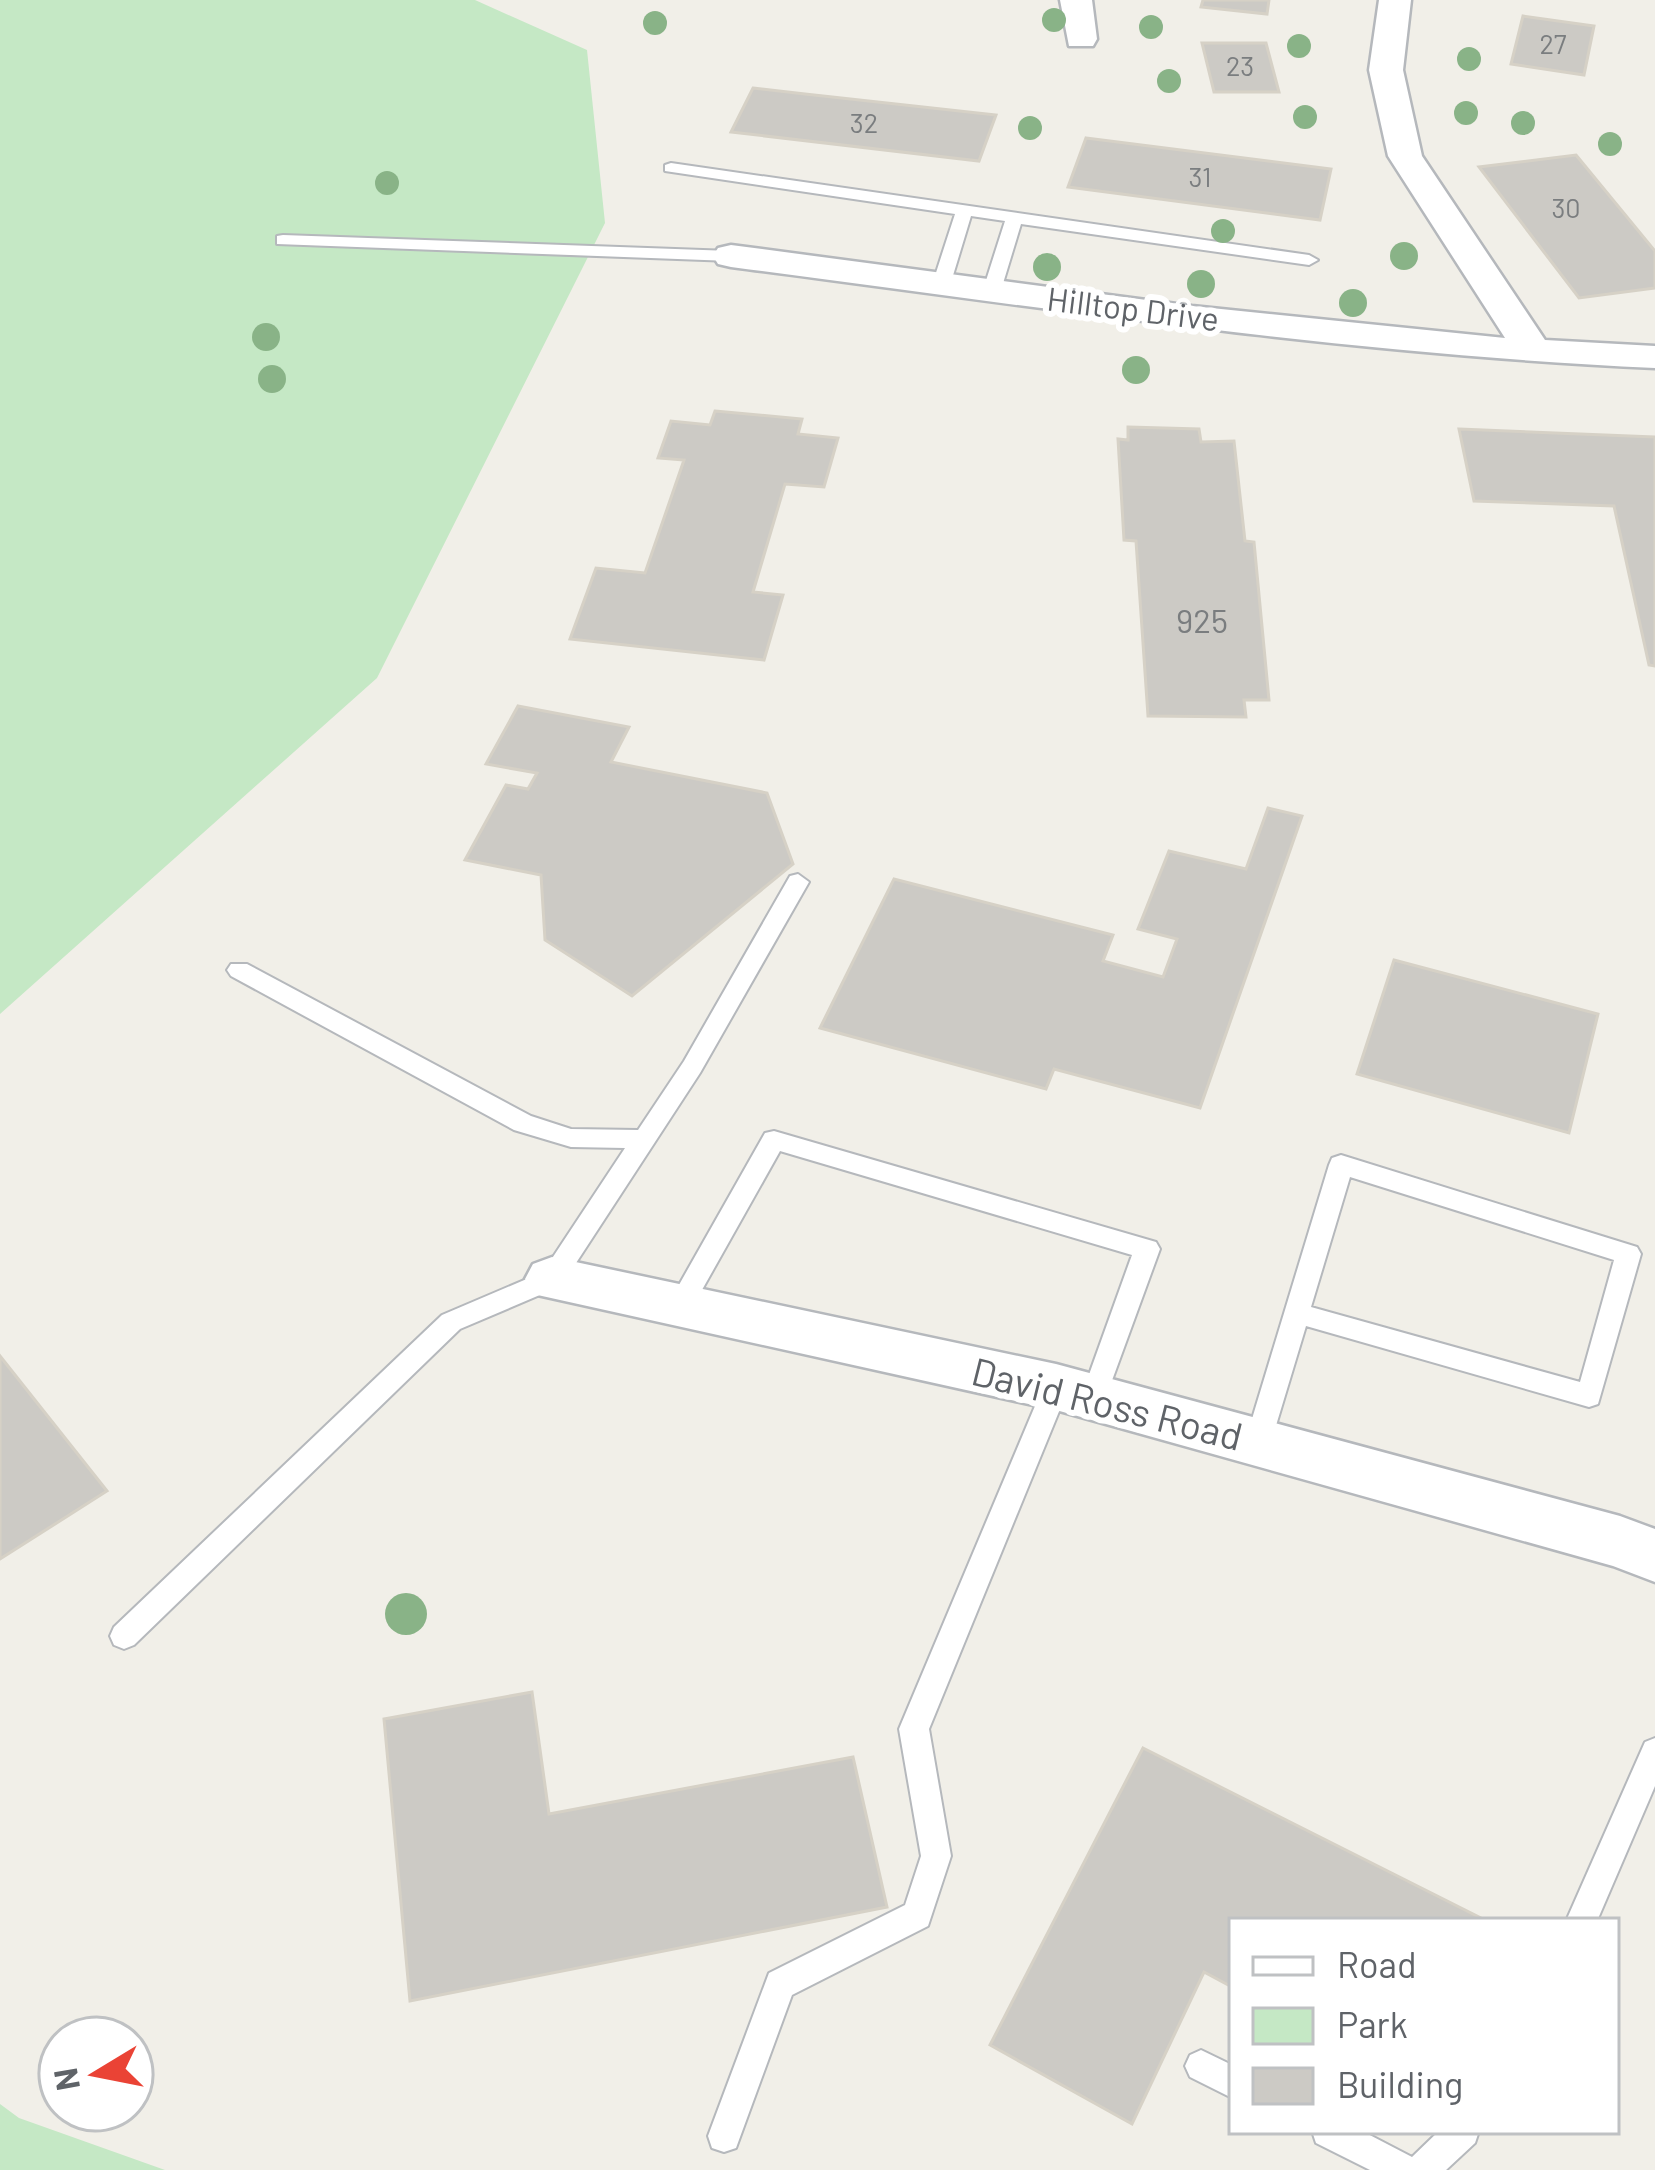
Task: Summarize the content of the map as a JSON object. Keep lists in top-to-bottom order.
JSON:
{
  "streets": {
    "street": ["Hilltop Drive", "David Ross Road"]
  },
  "house_numbers": [
    "27",
    "23",
    "32",
    "31",
    "30",
    "925"
  ],
  "legend": ["Road", "Park", "Building"],
  "north": "left"
}
